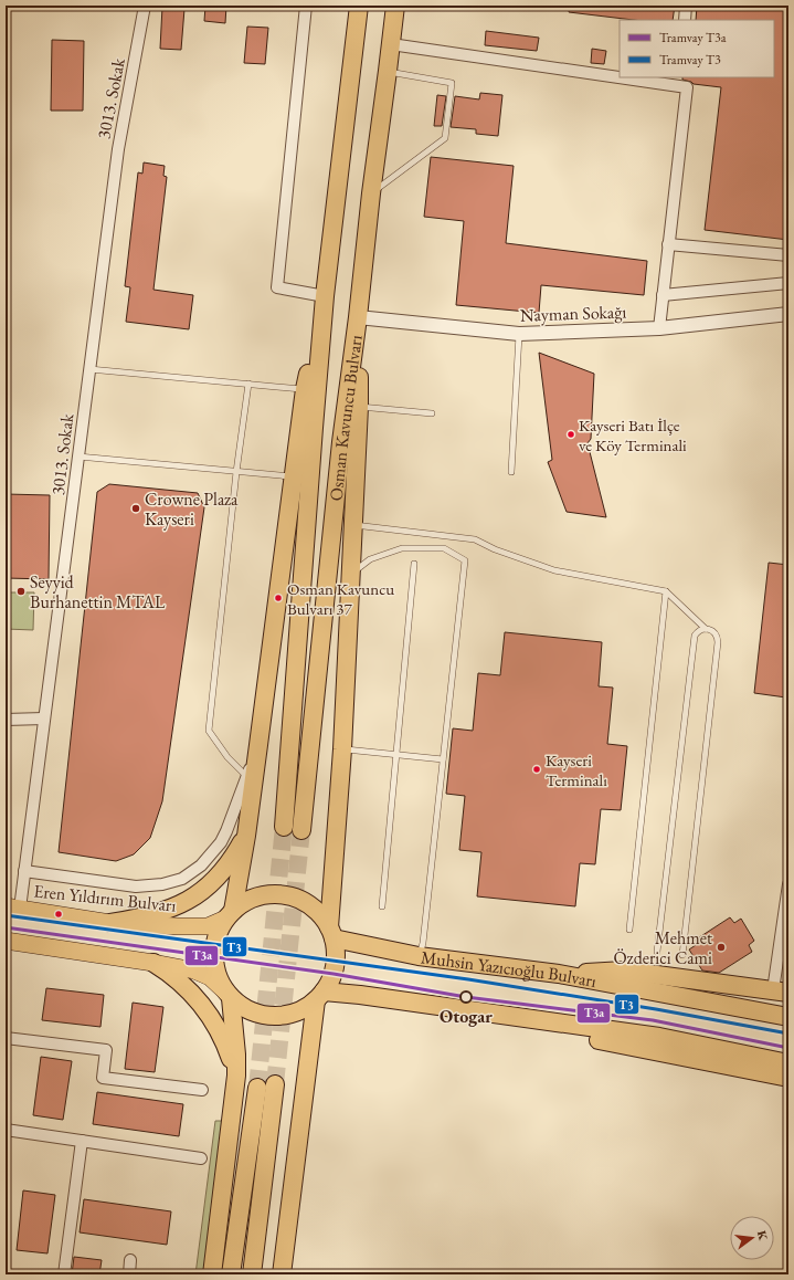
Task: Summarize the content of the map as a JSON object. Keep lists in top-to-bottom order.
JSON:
{
  "streets": {
    "highway": ["Osman Kavuncu Bulvarı", "Muhsin Yazıcıoğlu Bulvarı"],
    "main road": ["Eren Yıldırım Bulvarı"],
    "street": ["3013. Sokak", "Nayman Sokağı"]
  },
  "crossings": [
    ["3013. Sokak", "Eren Yıldırım Bulvarı"],
    ["Nayman Sokağı", "Osman Kavuncu Bulvarı"],
    ["Eren Yıldırım Bulvarı", "Muhsin Yazıcıoğlu Bulvarı"]
  ],
  "places": [
    "Kayseri Batı İlçe ve Köy Terminali",
    "Crowne Plaza Kayseri",
    "Seyyid Burhanettin MTAL",
    "Osman Kavuncu Bulvarı 37",
    "Kayseri Terminalı",
    "Mehmet Özderici Cami",
    "Otogar"
  ],
  "lines": ["tram line T3", "tram line T3a"],
  "legend": ["Tramvay T3a", "Tramvay T3"],
  "north": "right"
}
